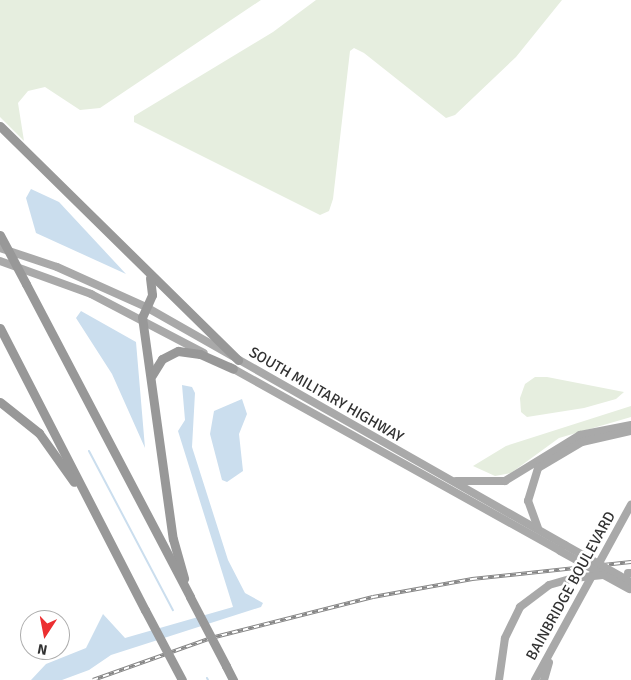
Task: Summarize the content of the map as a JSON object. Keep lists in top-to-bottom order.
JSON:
{
  "streets": {
    "main road": ["SOUTH MILITARY HIGHWAY", "BAINBRIDGE BOULEVARD"]
  },
  "north": "bottom"
}
